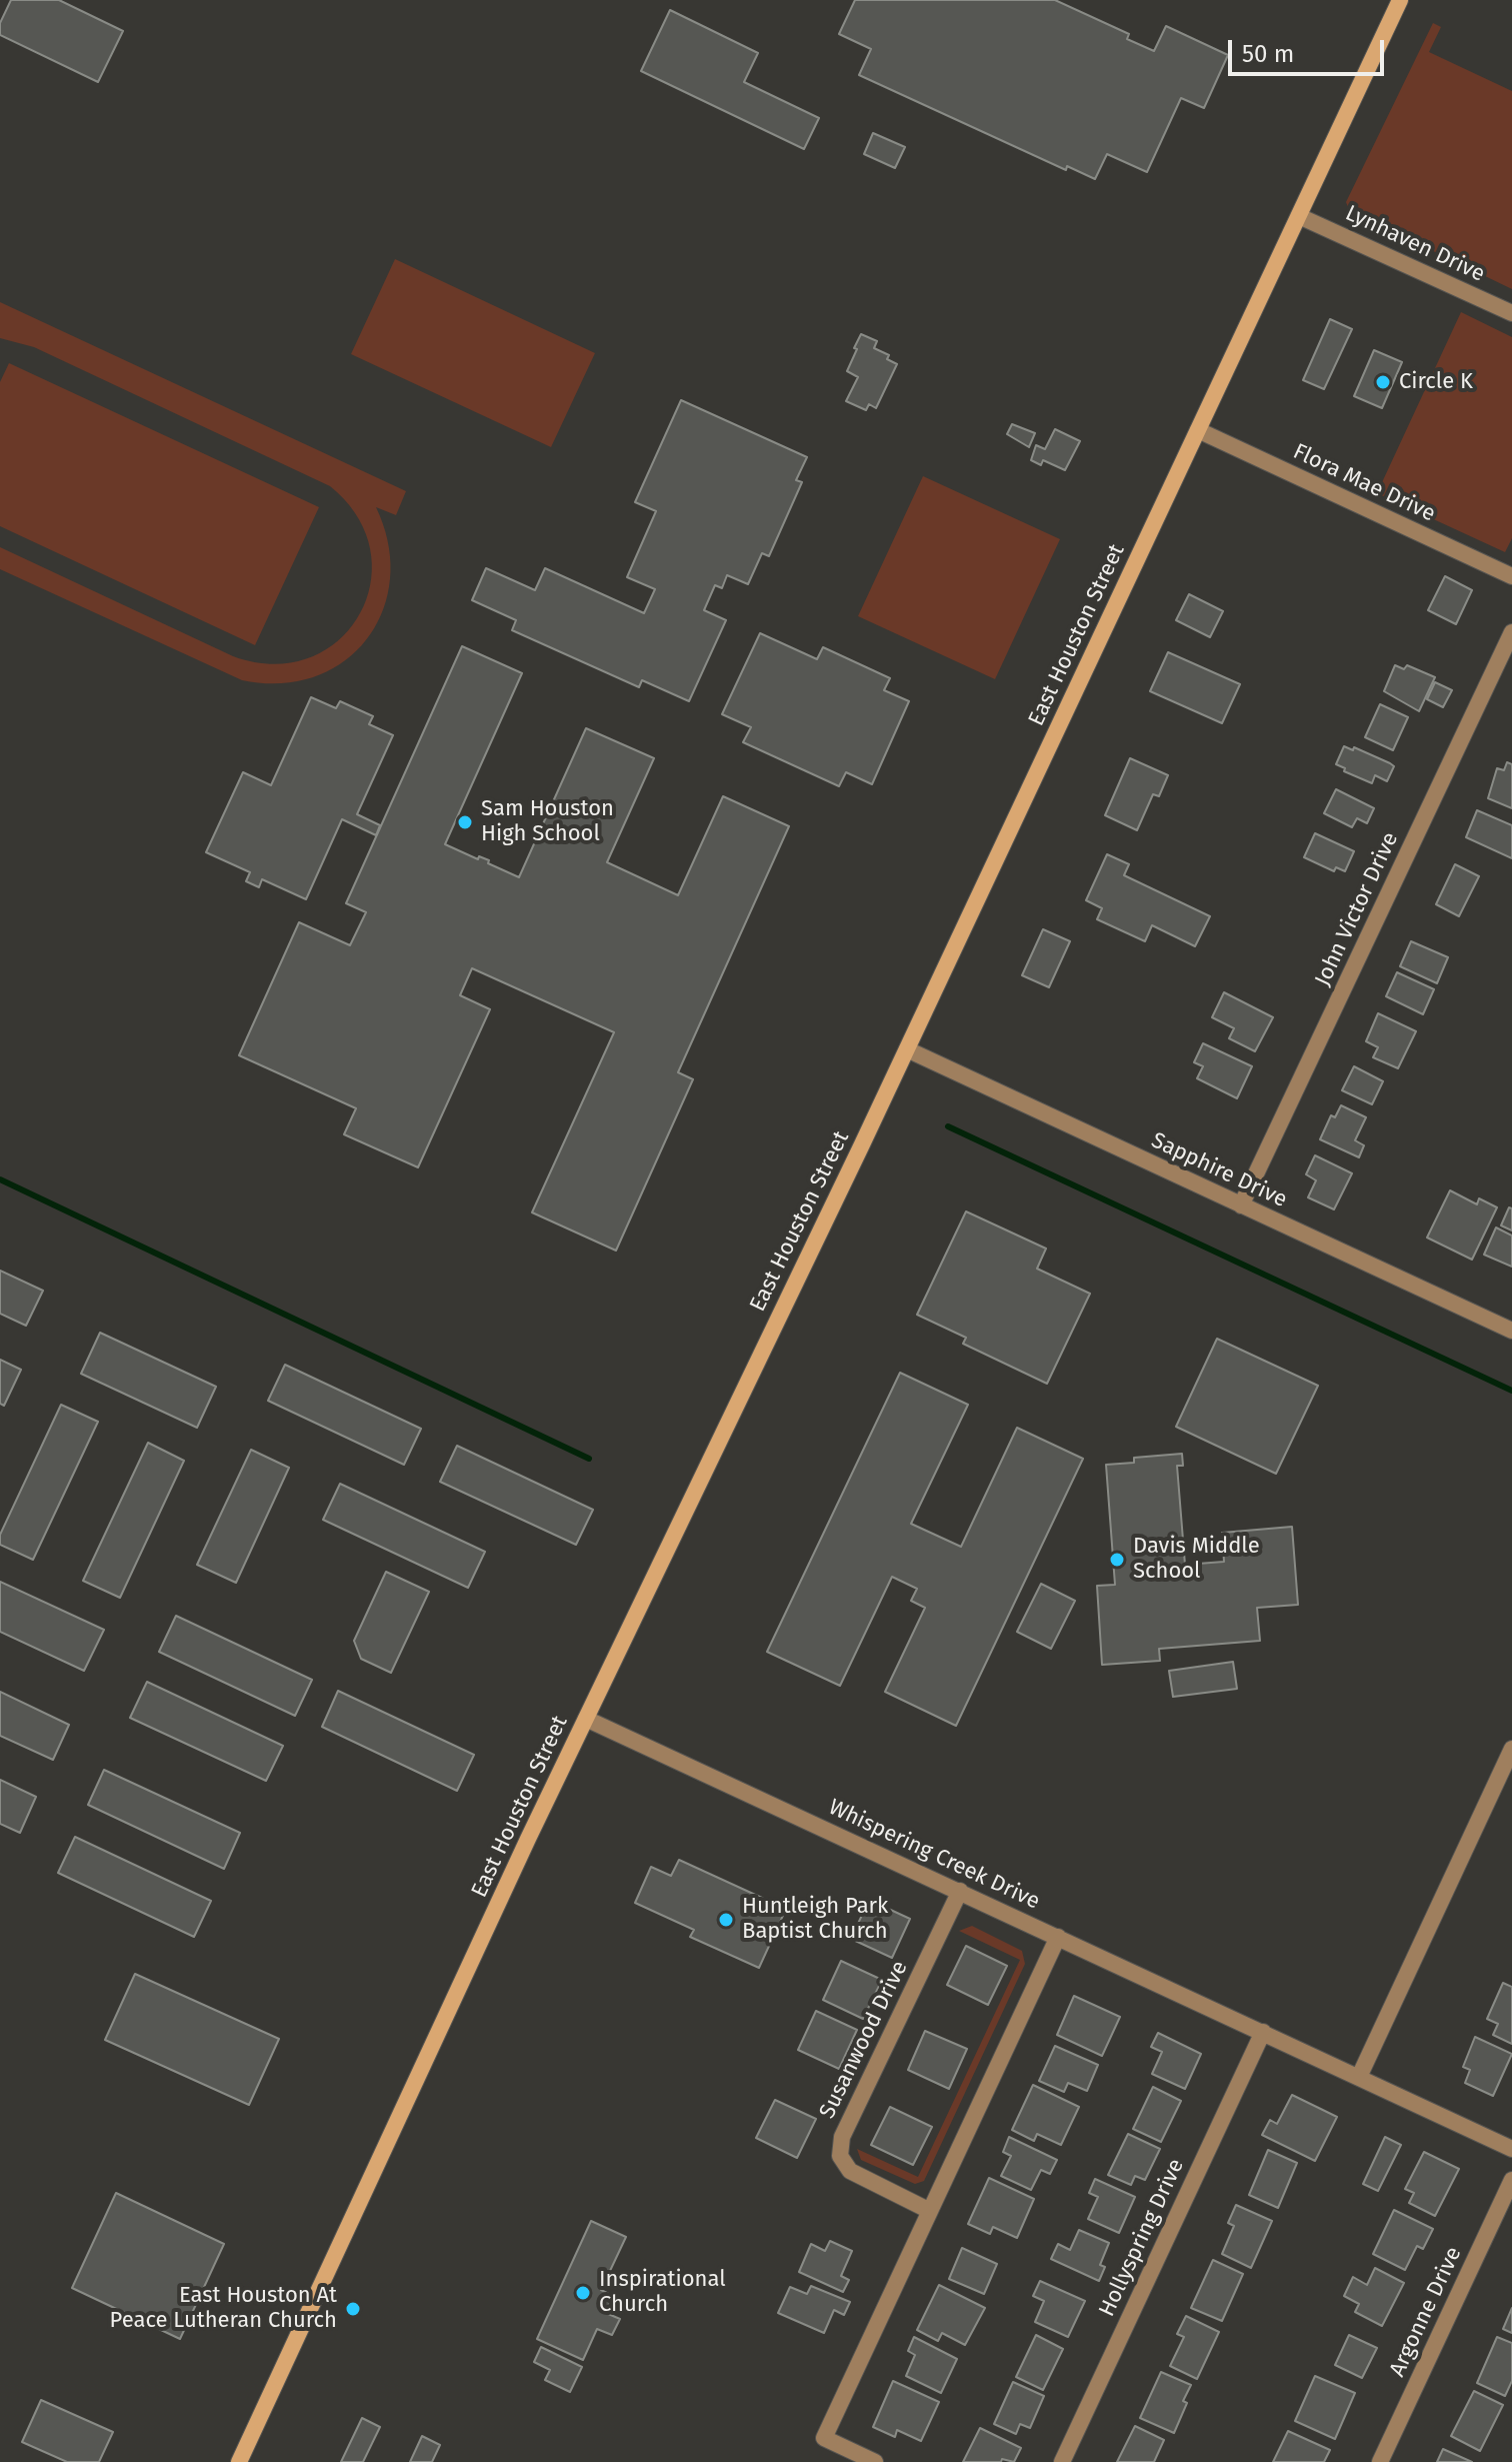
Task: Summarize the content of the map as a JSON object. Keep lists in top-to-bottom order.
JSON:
{
  "streets": {
    "main road": ["East Houston Street"],
    "street": [
      "Lynhaven Drive",
      "Flora Mae Drive",
      "John Victor Drive",
      "Sapphire Drive",
      "Whispering Creek Drive",
      "Susanwood Drive",
      "Hollyspring Drive",
      "Argonne Drive"
    ]
  },
  "crossings": [
    ["Lynhaven Drive", "East Houston Street"],
    ["Flora Mae Drive", "East Houston Street"],
    ["East Houston Street", "Sapphire Drive"],
    ["East Houston Street", "Whispering Creek Drive"],
    ["John Victor Drive", "Sapphire Drive"],
    ["Whispering Creek Drive", "Susanwood Drive"],
    ["Whispering Creek Drive", "Hollyspring Drive"]
  ],
  "places": [
    "Circle K",
    "Sam Houston High School",
    "Davis Middle School",
    "Huntleigh Park Baptist Church",
    "Inspirational Church",
    "East Houston At Peace Lutheran Church"
  ],
  "scale_bar": "50 m"
}
